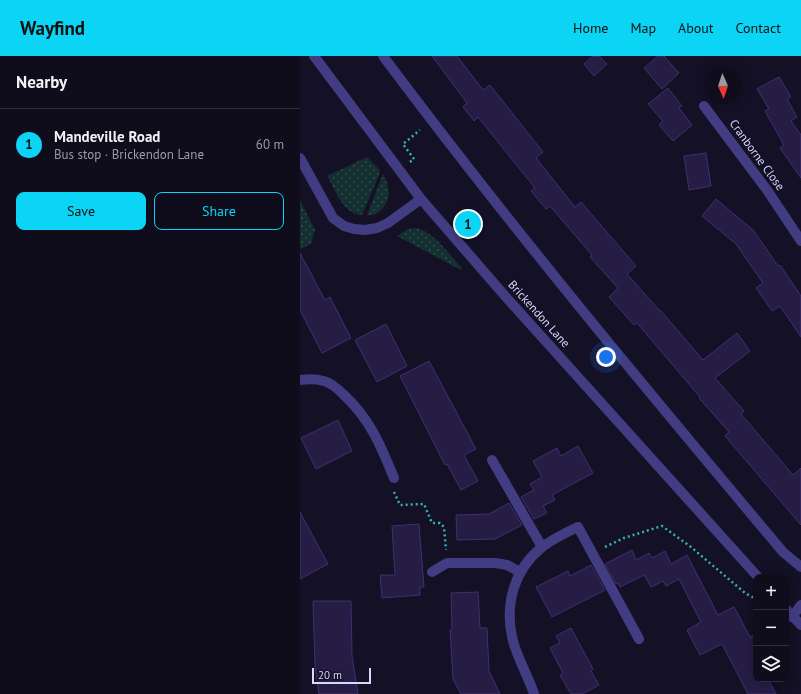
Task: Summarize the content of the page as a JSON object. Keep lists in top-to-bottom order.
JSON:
{
  "streets": {
    "street": ["Cranborne Close", "Brickendon Lane"]
  },
  "scale_bar": "20 m",
  "north": "bottom",
  "page": {
    "header": "Wayfind",
    "nav": [
      "Home",
      "Map",
      "About",
      "Contact"
    ],
    "heading": "Nearby",
    "list": [
      {
        "mark": "1",
        "name": "Mandeville Road",
        "note": "Bus stop · Brickendon Lane",
        "value": "60 m"
      }
    ],
    "buttons": ["Save", "Share"],
    "pins": "1",
    "map_buttons": ["+", "−"],
    "scale": "20 m"
  }
}
